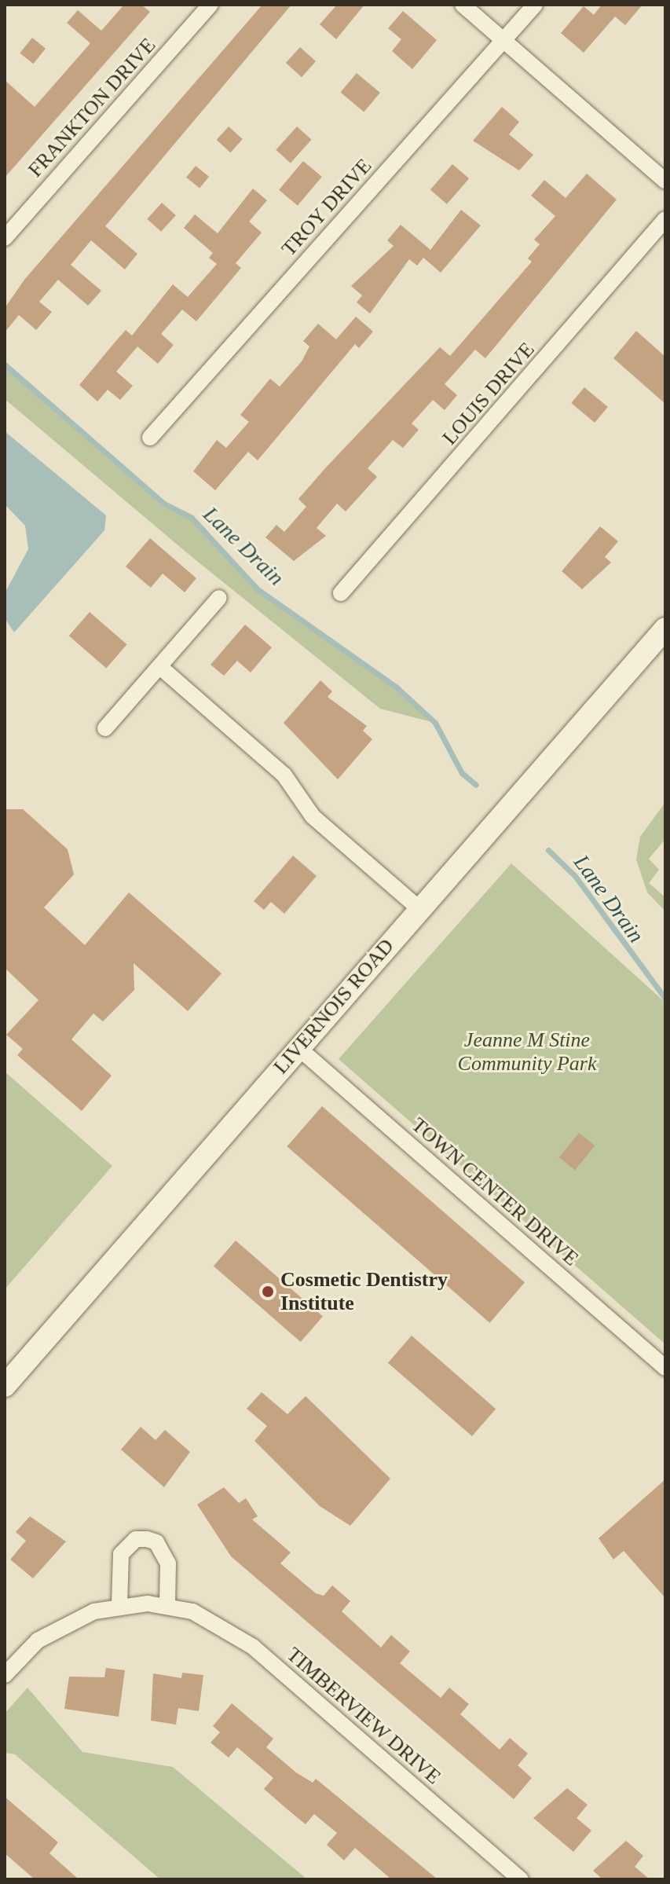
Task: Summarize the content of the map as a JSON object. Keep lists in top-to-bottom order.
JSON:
{
  "streets": {
    "main road": ["LIVERNOIS ROAD"],
    "street": [
      "FRANKTON DRIVE",
      "TROY DRIVE",
      "LOUIS DRIVE",
      "TOWN CENTER DRIVE",
      "TIMBERVIEW DRIVE"
    ]
  },
  "crossings": [
    ["LIVERNOIS ROAD", "TOWN CENTER DRIVE"]
  ],
  "water": ["Lane Drain"],
  "parks": ["Jeanne M Stine Community Park"],
  "places": ["Cosmetic Dentistry Institute"]
}
